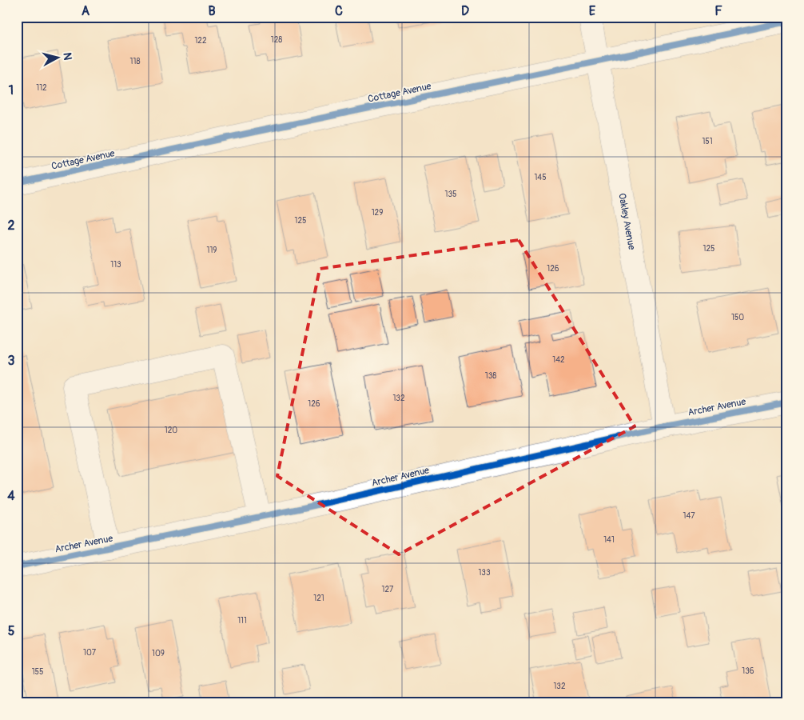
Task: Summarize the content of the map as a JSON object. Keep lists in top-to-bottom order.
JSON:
{
  "streets": {
    "street": ["Cottage Avenue", "Oakley Avenue", "Archer Avenue"]
  },
  "crossings": [
    ["Cottage Avenue", "Oakley Avenue"],
    ["Oakley Avenue", "Archer Avenue"]
  ],
  "house_numbers": [
    "128",
    "122",
    "118",
    "112",
    "151",
    "145",
    "135",
    "129",
    "125",
    "125",
    "119",
    "113",
    "126",
    "150",
    "142",
    "138",
    "132",
    "126",
    "120",
    "147",
    "141",
    "133",
    "127",
    "121",
    "111",
    "107",
    "109",
    "136",
    "155",
    "132"
  ],
  "north": "right",
  "grid": {
    "columns": [
      "A",
      "B",
      "C",
      "D",
      "E",
      "F"
    ],
    "rows": [
      "1",
      "2",
      "3",
      "4",
      "5"
    ]
  }
}
